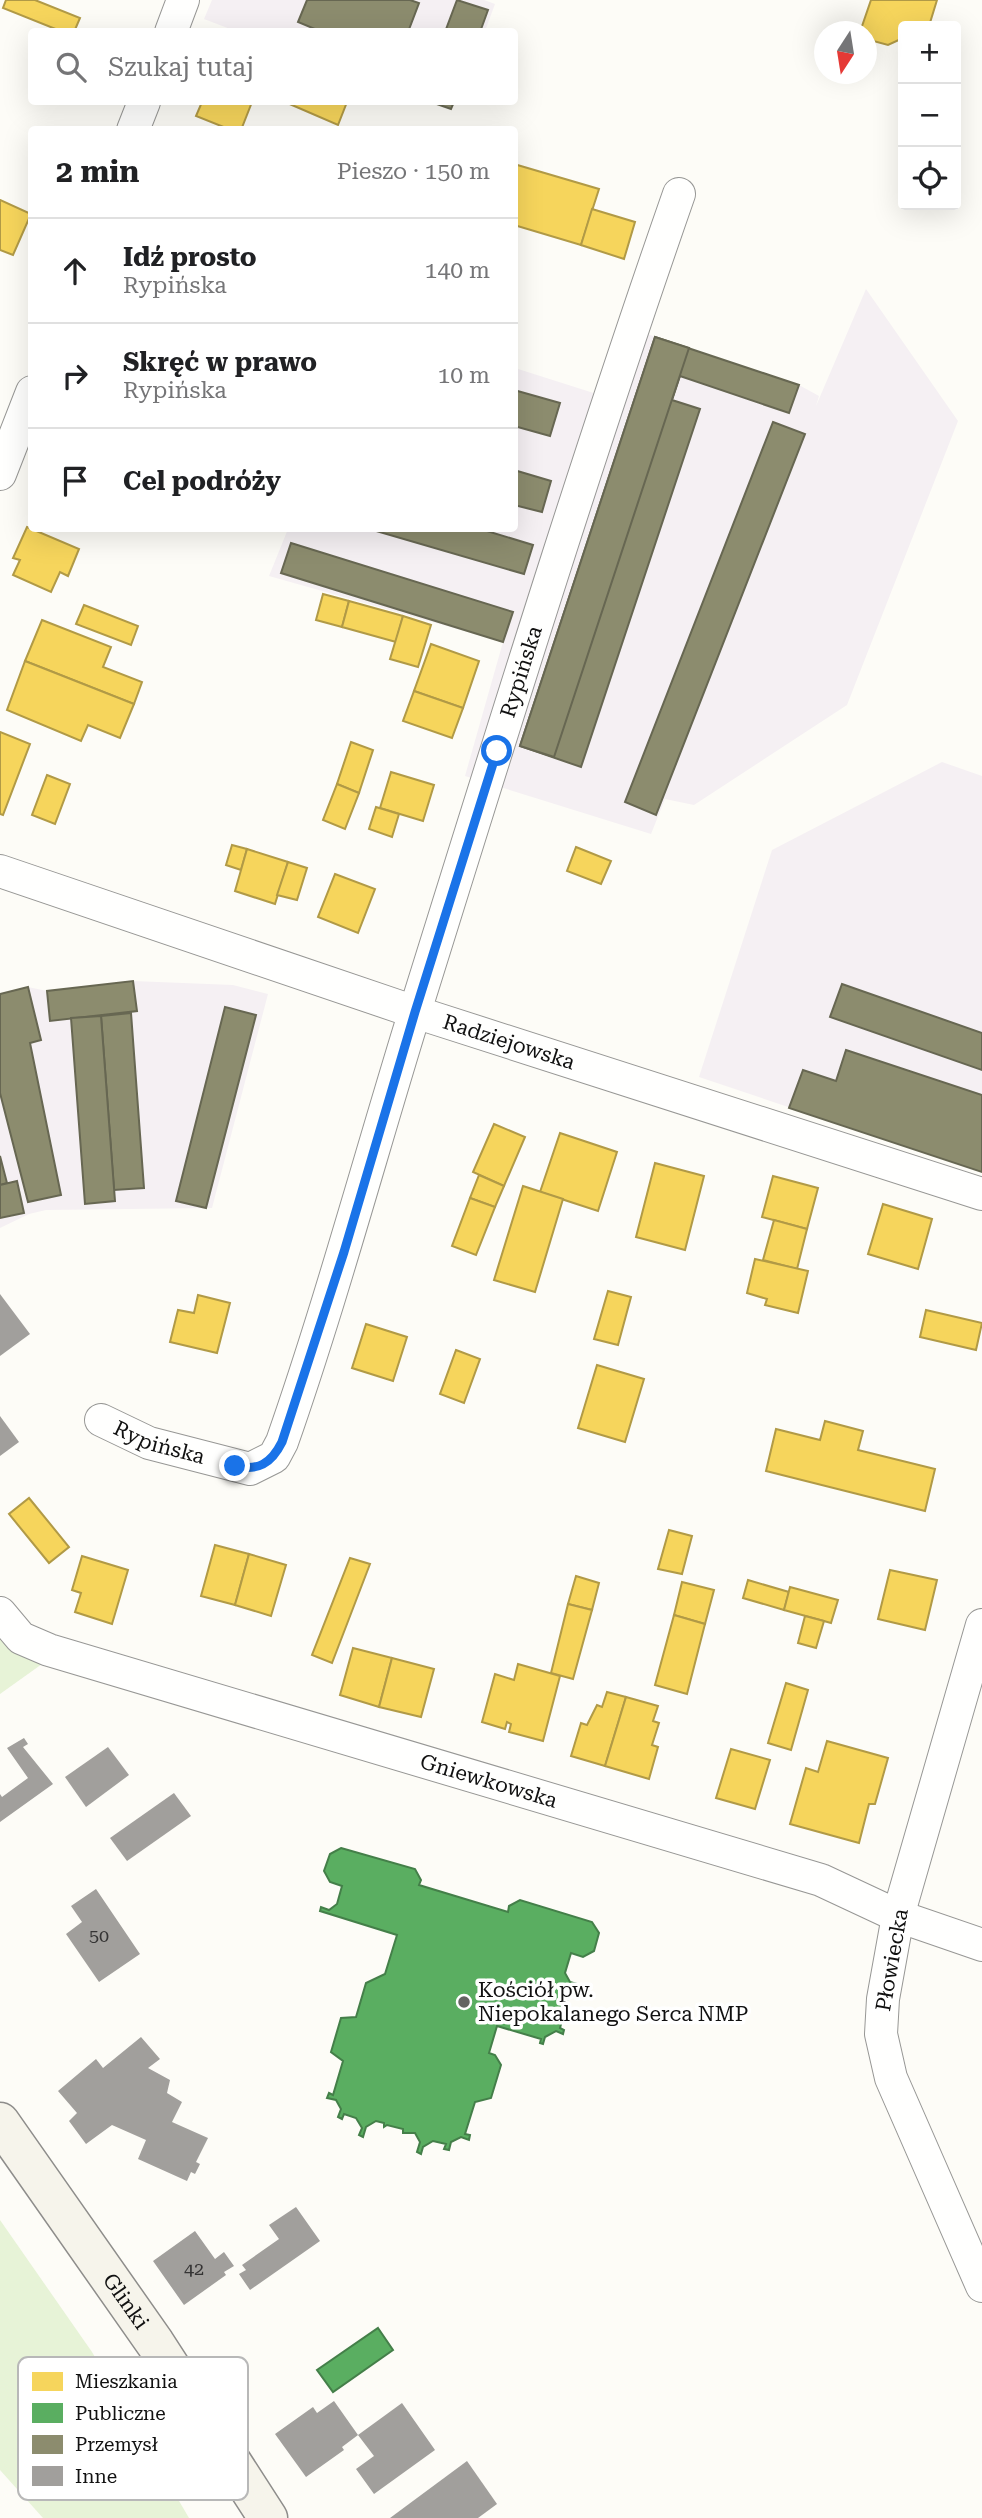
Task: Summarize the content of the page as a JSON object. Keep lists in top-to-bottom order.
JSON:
{
  "streets": {
    "street": [
      "Rypińska",
      "Radziejowska",
      "Gniewkowska",
      "Płowiecka",
      "Glinki"
    ]
  },
  "crossings": [
    ["Rypińska", "Radziejowska"],
    ["Gniewkowska", "Płowiecka"]
  ],
  "places": ["Kościół pw. Niepokalanego Serca NMP"],
  "house_numbers": ["50", "42"],
  "legend": [
    "Mieszkania",
    "Publiczne",
    "Przemysł",
    "Inne"
  ],
  "north": "bottom",
  "page": {
    "map_buttons": ["+", "−"],
    "search": "Szukaj tutaj",
    "heading": ["2 min", "Pieszo · 150 m"],
    "list": [
      ["Idź prosto", "Rypińska", "140 m"],
      ["Skręć w prawo", "Rypińska", "10 m"],
      "Cel podróży"
    ]
  }
}
